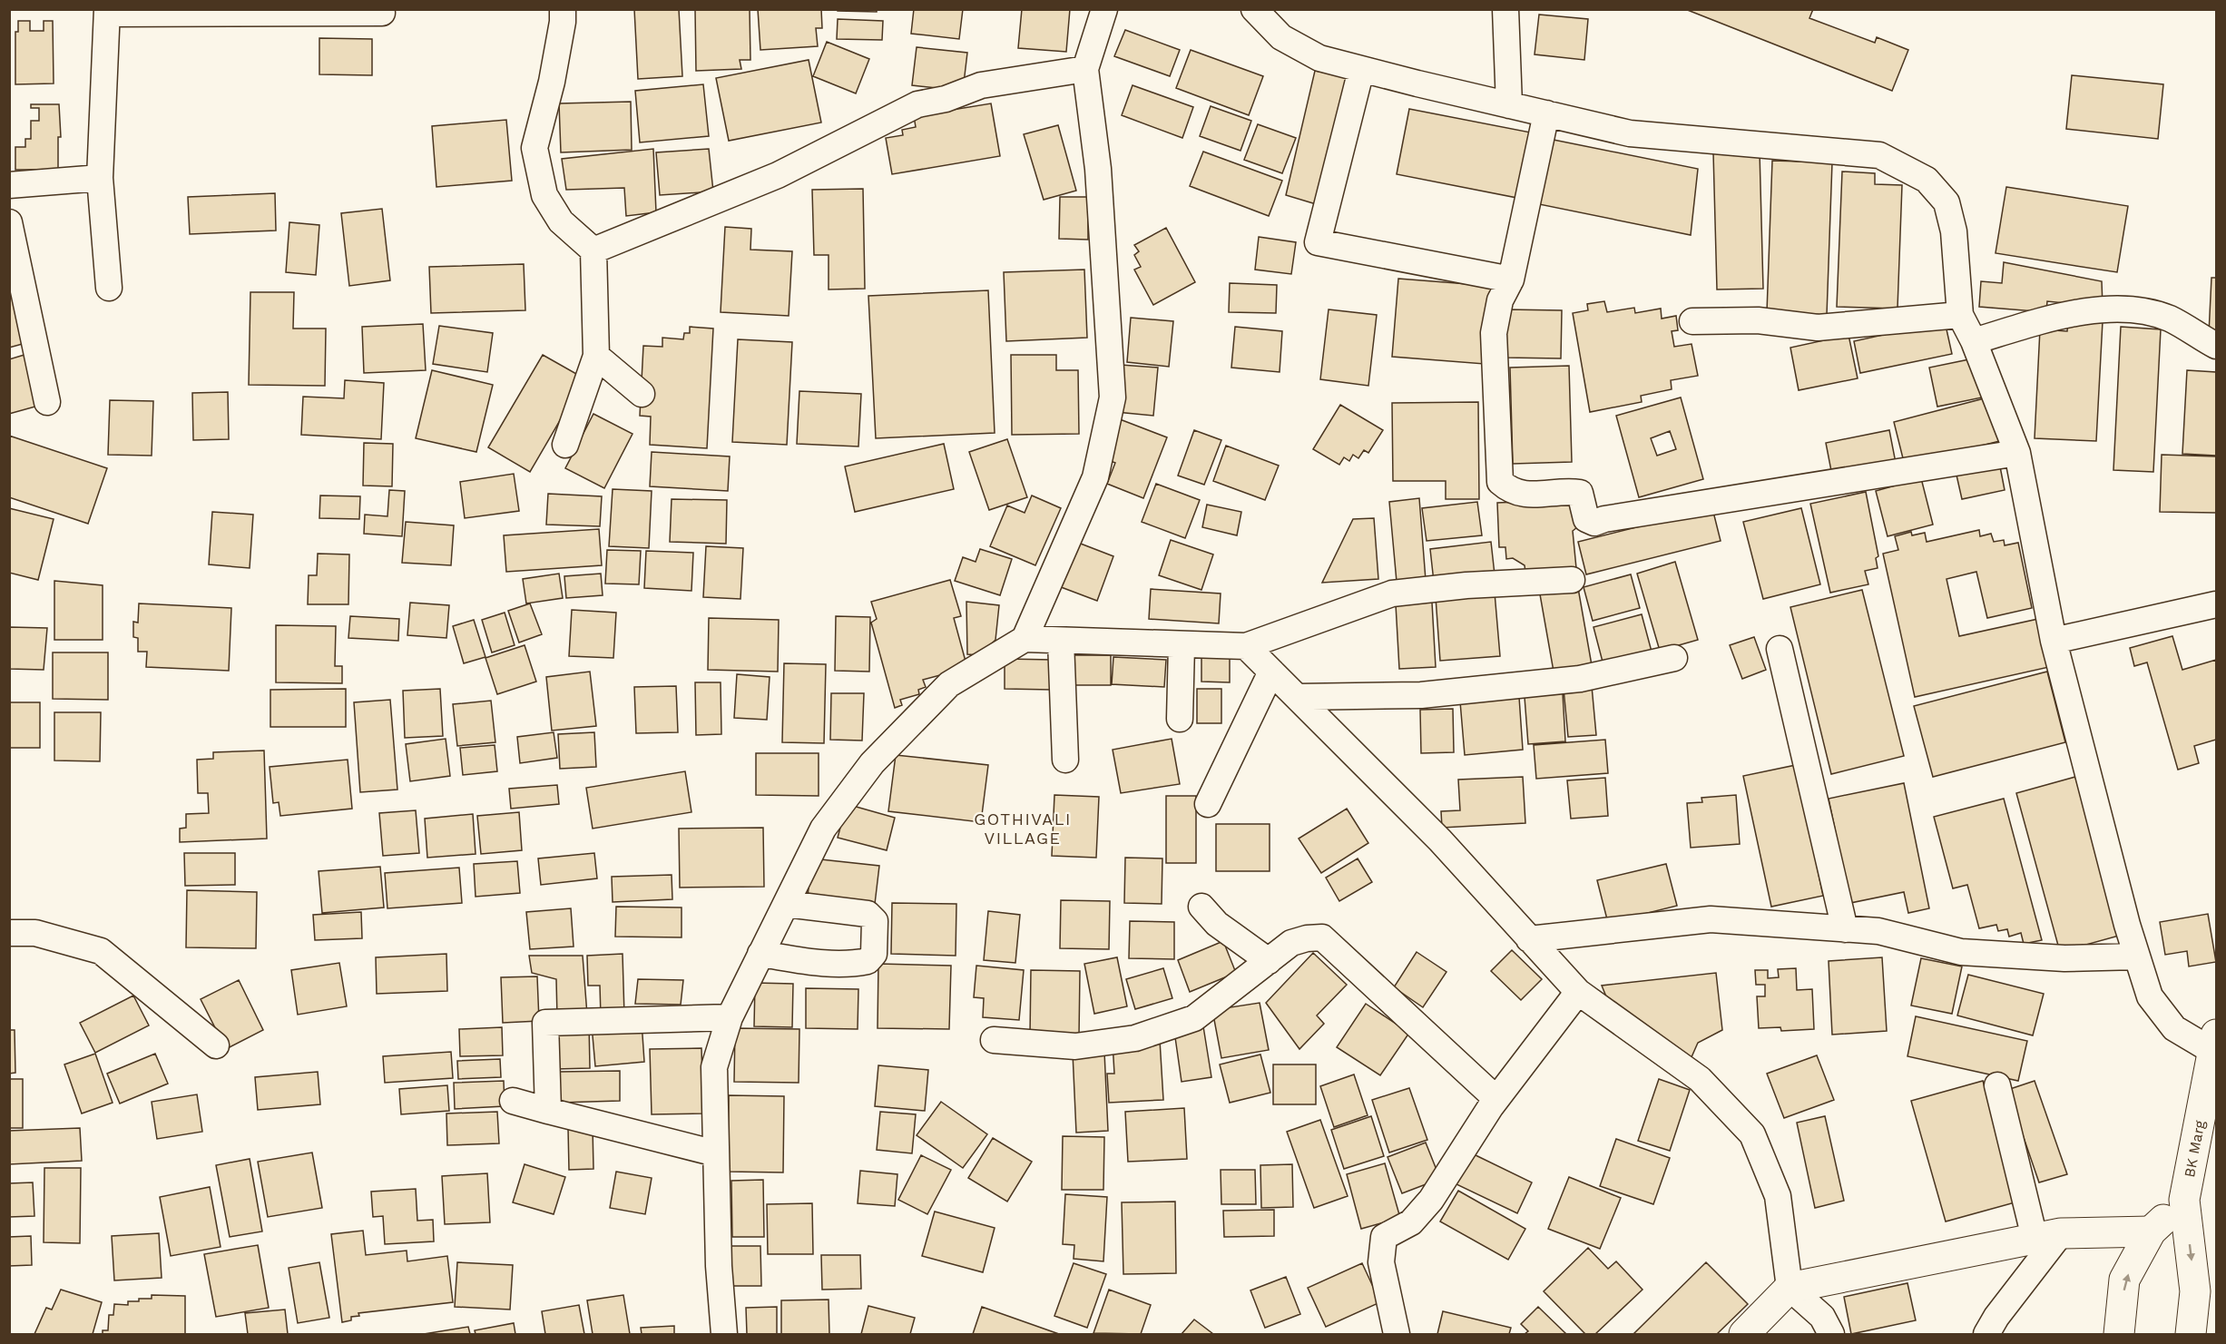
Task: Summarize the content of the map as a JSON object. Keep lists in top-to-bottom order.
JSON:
{
  "streets": {
    "street": ["BK Marg"]
  },
  "districts": ["GOTHIVALI VILLAGE"]
}
